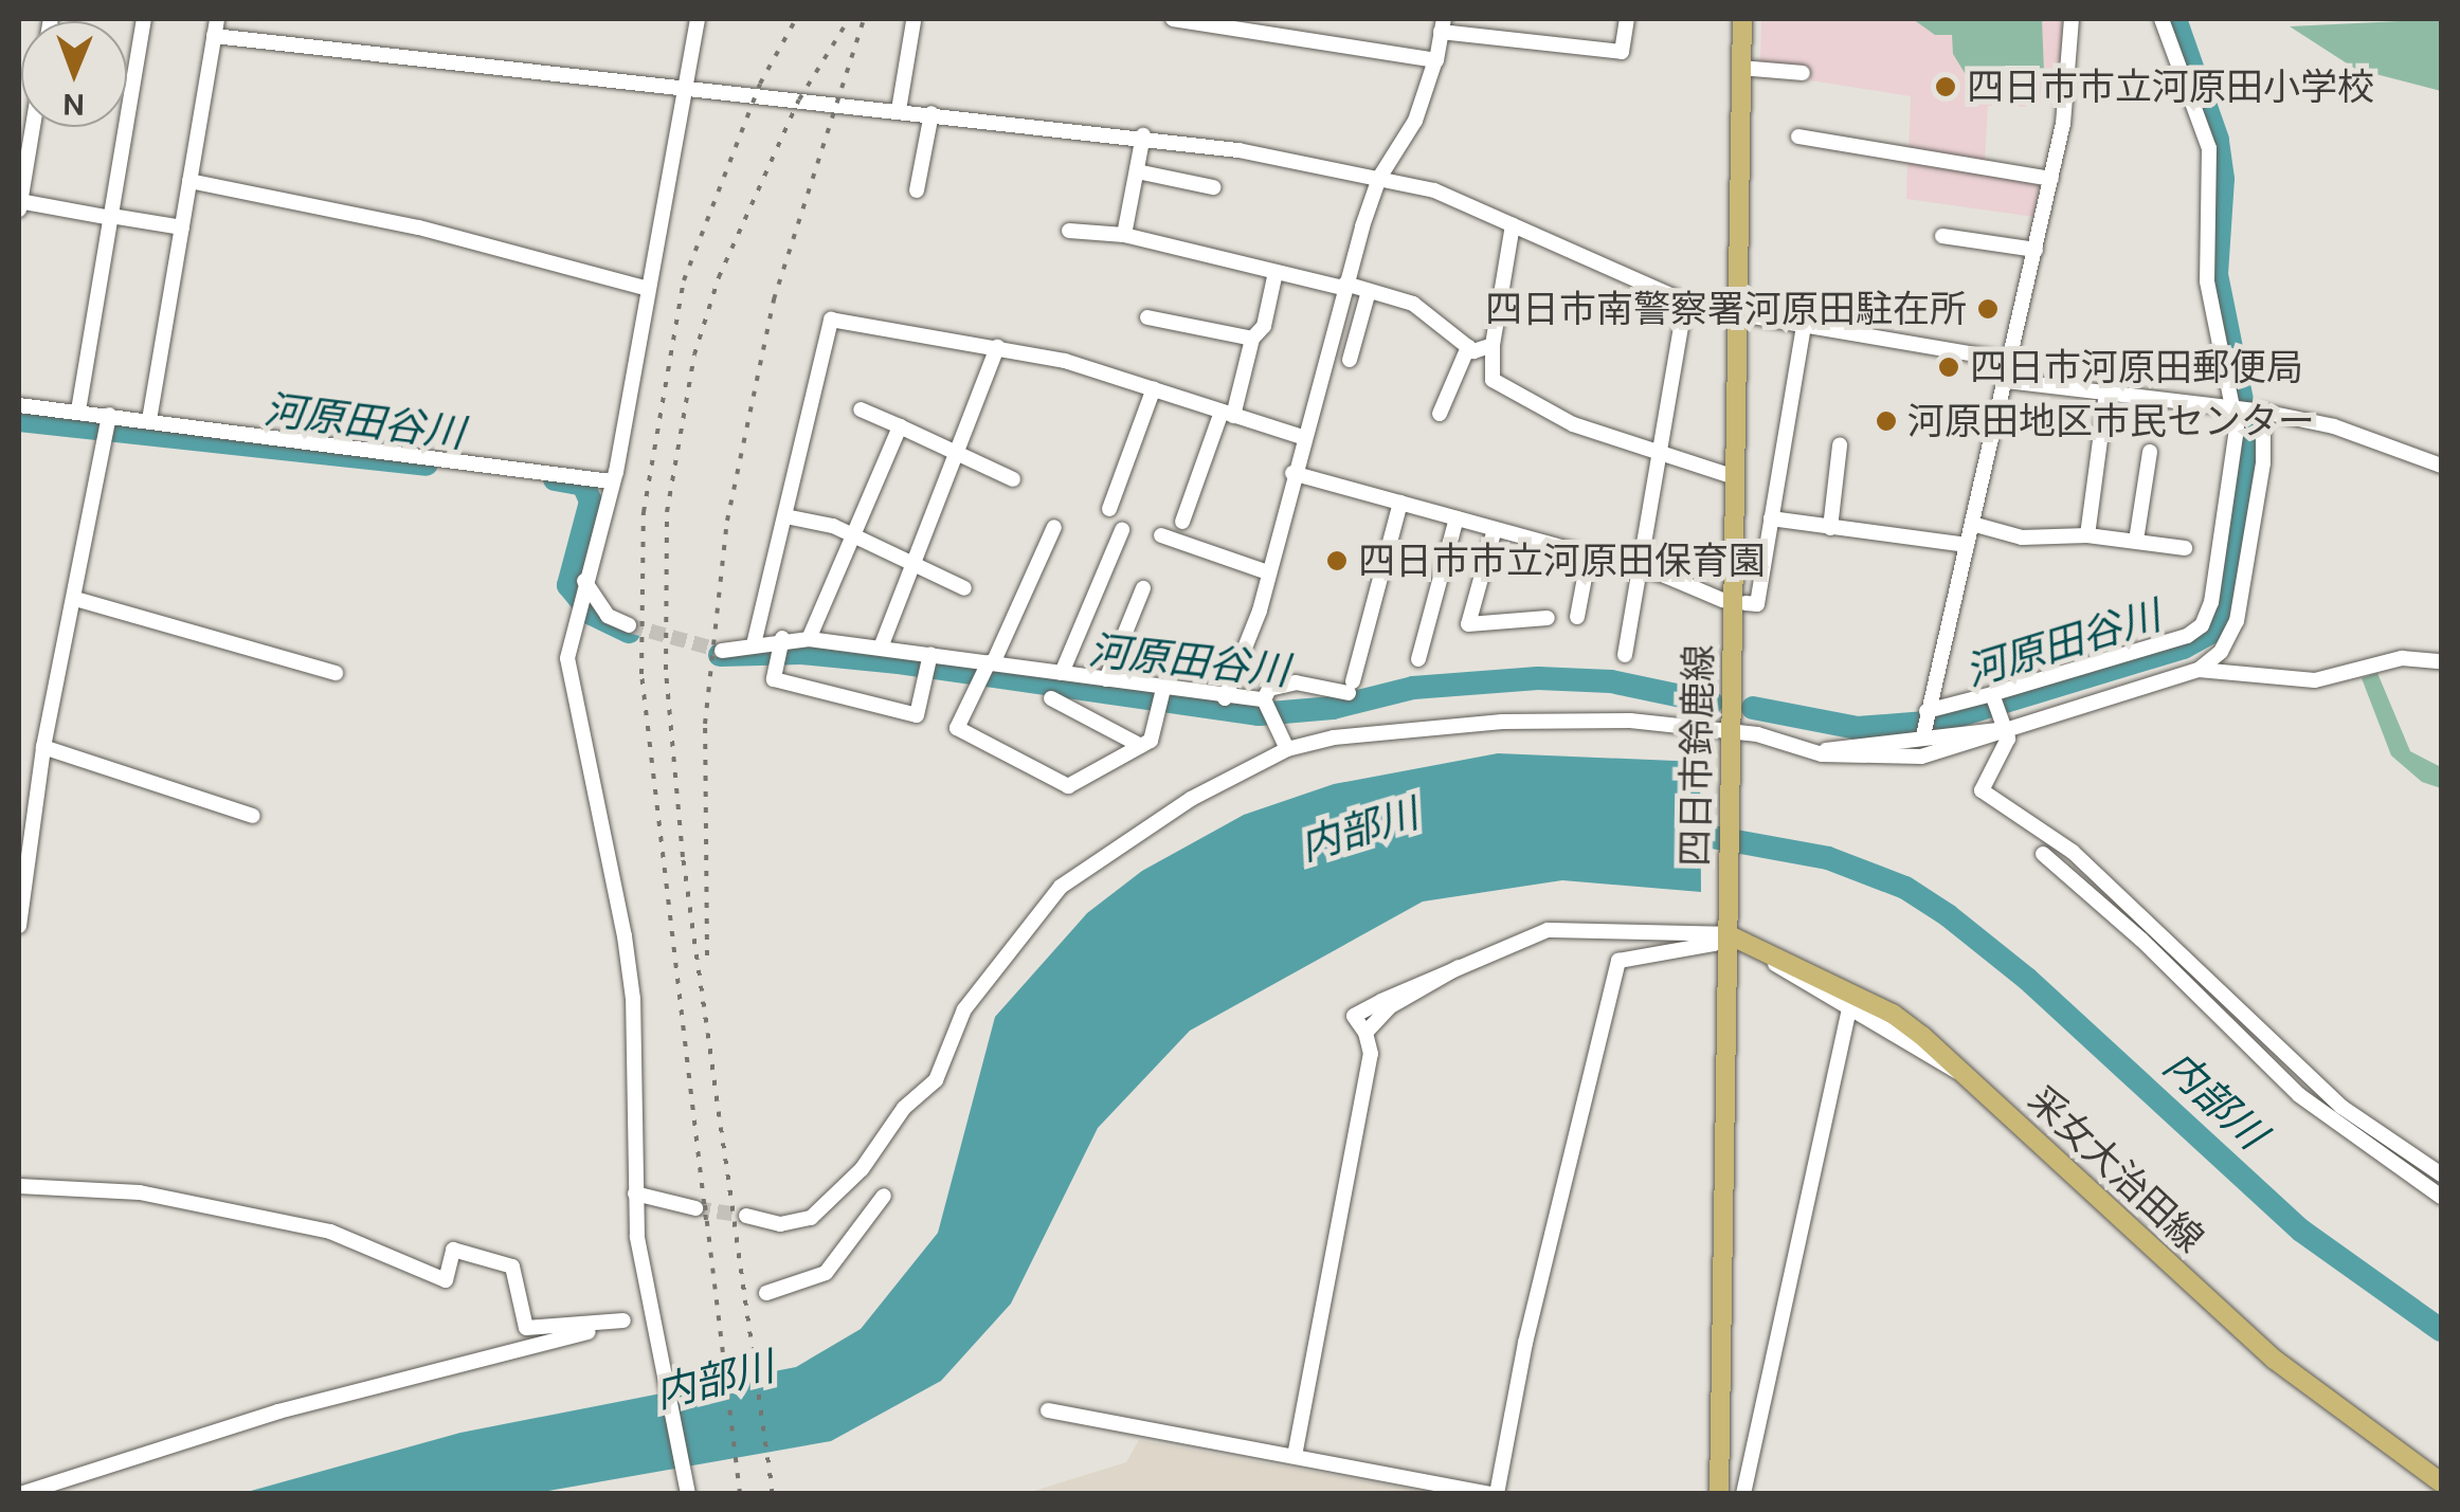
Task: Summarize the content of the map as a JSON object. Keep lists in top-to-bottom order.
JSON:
{
  "streets": {
    "main road": ["四日市鈴鹿線", "采女大治田線"]
  },
  "crossings": [
    ["四日市鈴鹿線", "采女大治田線"]
  ],
  "water": ["河原田谷川", "内部川"],
  "places": [
    "四日市市立河原田小学校",
    "四日市南警察署河原田駐在所",
    "四日市河原田郵便局",
    "河原田地区市民センター",
    "四日市市立河原田保育園"
  ],
  "north": "bottom"
}
